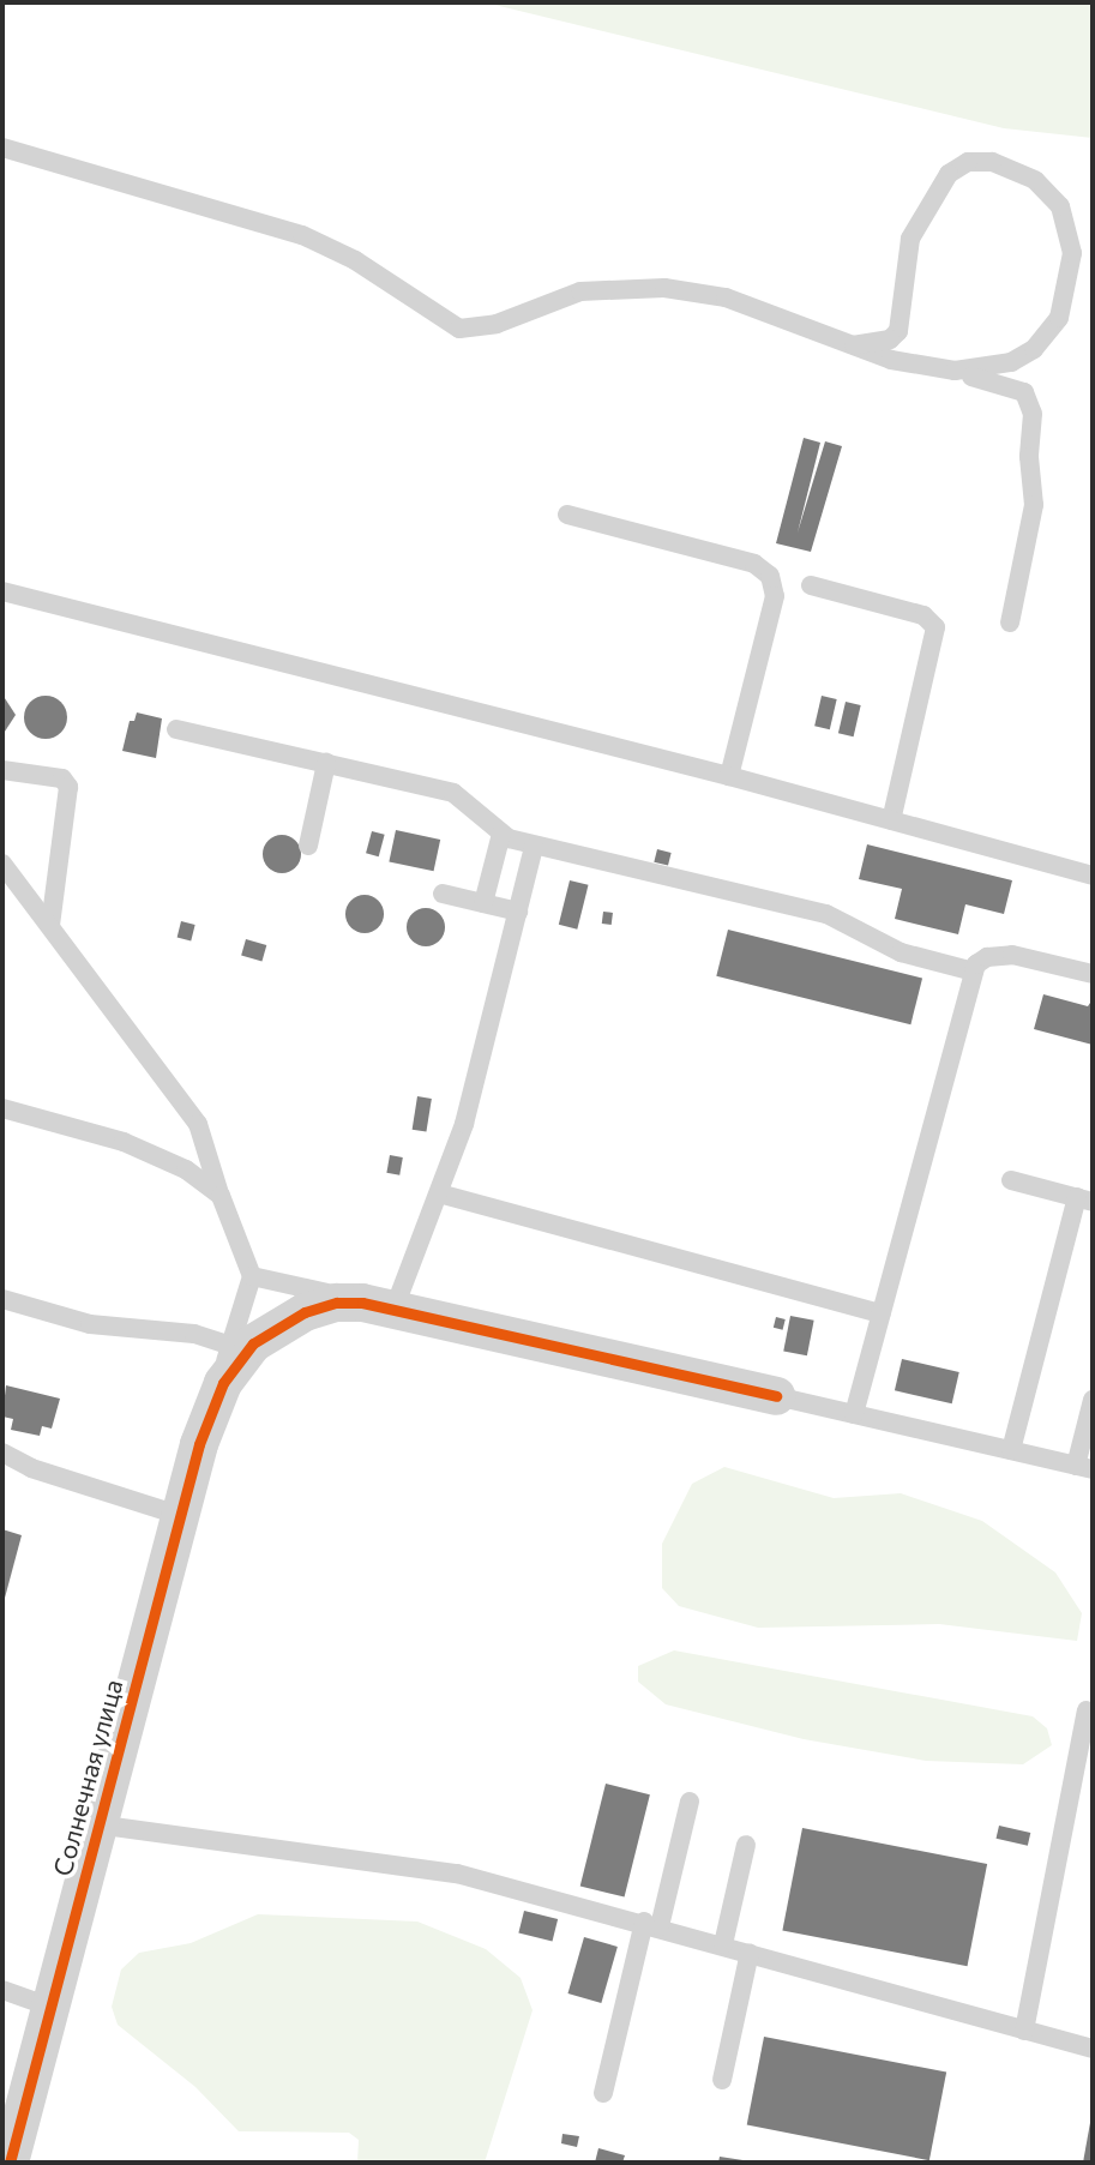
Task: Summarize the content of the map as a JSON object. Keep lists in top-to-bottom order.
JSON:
{
  "streets": {
    "street": ["Солнечная улица"]
  }
}
